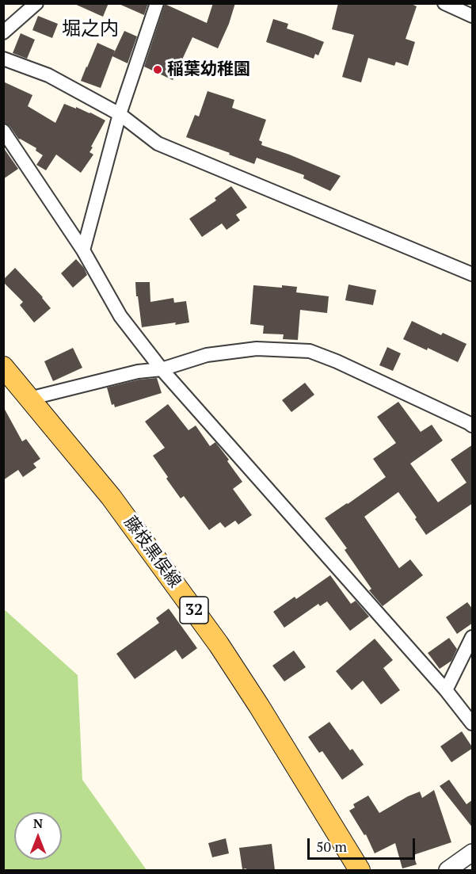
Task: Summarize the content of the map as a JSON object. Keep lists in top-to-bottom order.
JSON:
{
  "streets": {
    "main road": ["藤枝黒俣線", "32"]
  },
  "districts": ["堀之内"],
  "places": ["稲葉幼稚園"],
  "scale_bar": "50 m",
  "north": "top"
}
